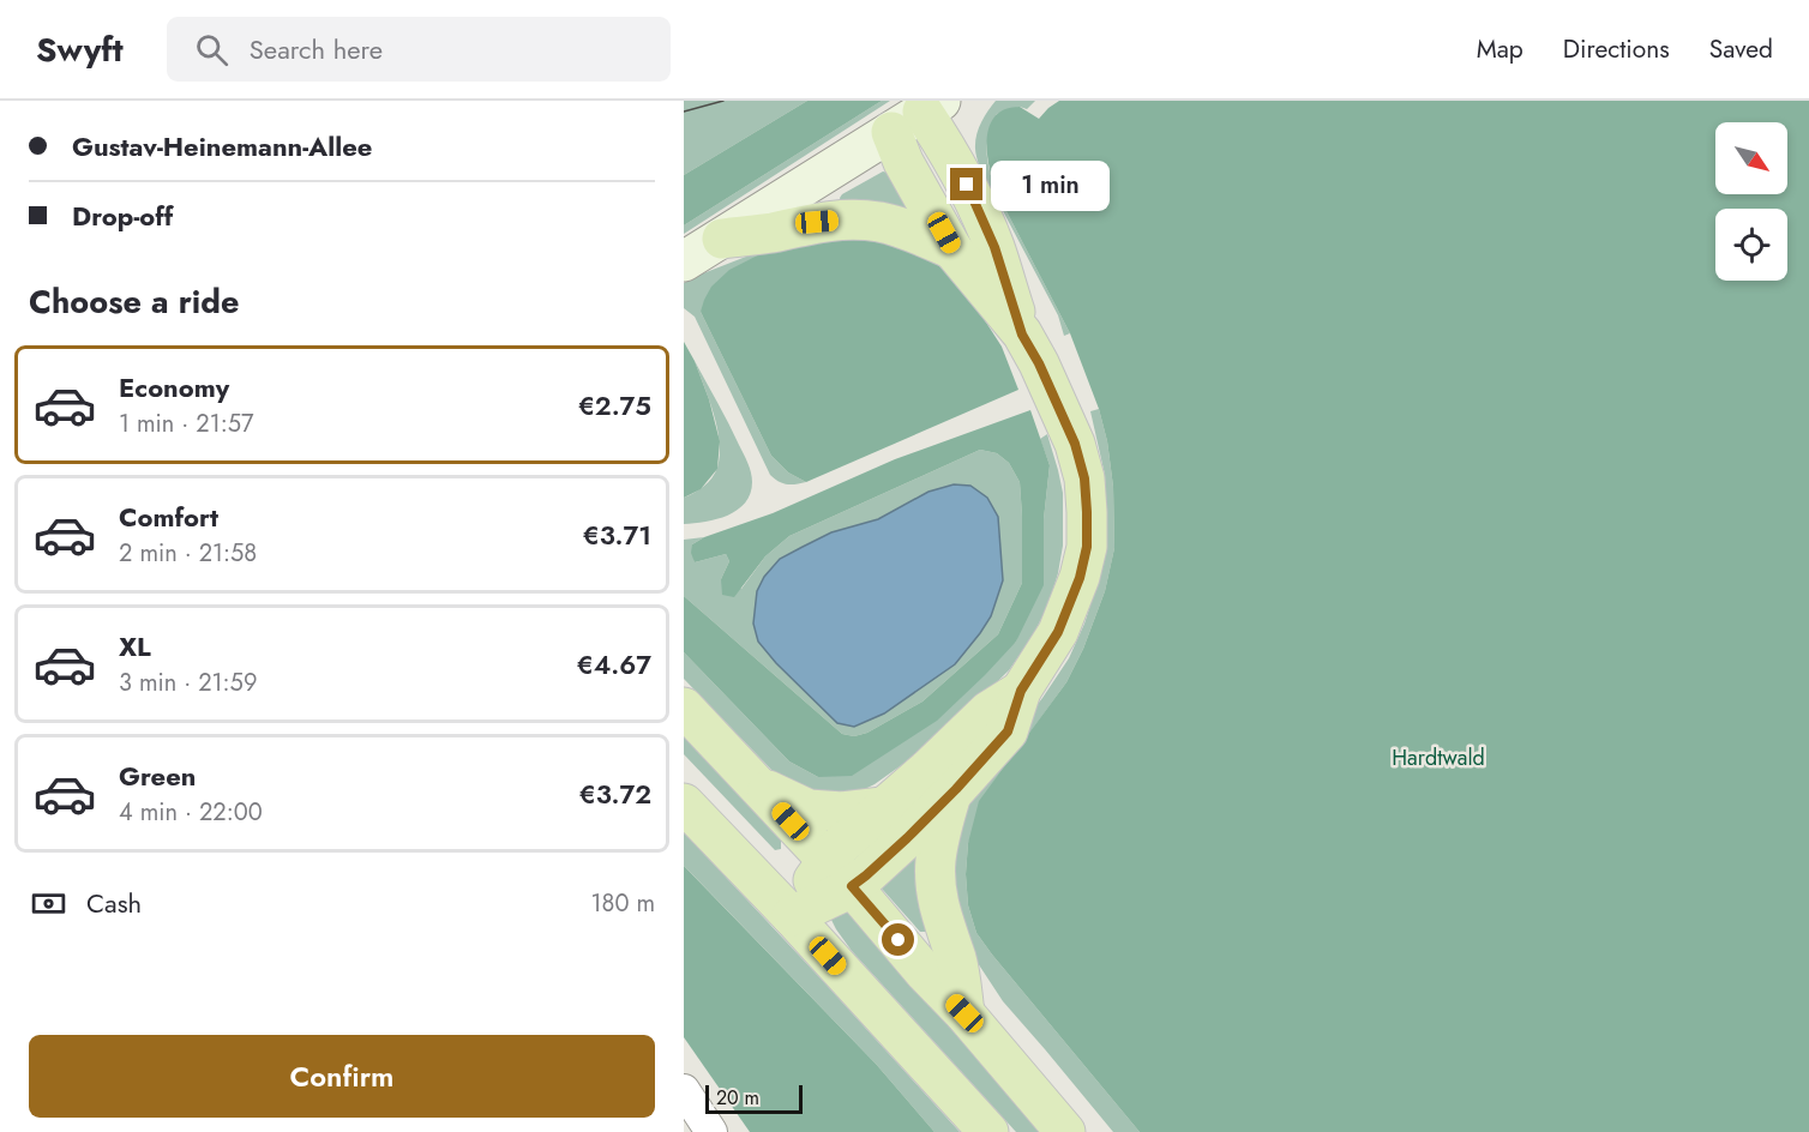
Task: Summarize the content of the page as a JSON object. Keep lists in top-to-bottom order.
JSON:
{
  "parks": ["Hardtwald"],
  "scale_bar": "20 m",
  "north": "bottom right",
  "page": {
    "header": "Swyft",
    "search": "Search here",
    "nav": ["Map", "Directions", "Saved"],
    "banner": ["Gustav-Heinemann-Allee", "Drop-off"],
    "bubble": "1 min",
    "heading": "Choose a ride",
    "list": [
      {
        "name": "Economy",
        "note": "1 min · 21:57",
        "value": "€2.75"
      },
      {
        "name": "Comfort",
        "note": "2 min · 21:58",
        "value": "€3.71"
      },
      {
        "name": "XL",
        "note": "3 min · 21:59",
        "value": "€4.67"
      },
      {
        "name": "Green",
        "note": "4 min · 22:00",
        "value": "€3.72"
      }
    ],
    "pay": ["Cash", "180 m"],
    "buttons": "Confirm",
    "scale": "20 m"
  }
}
